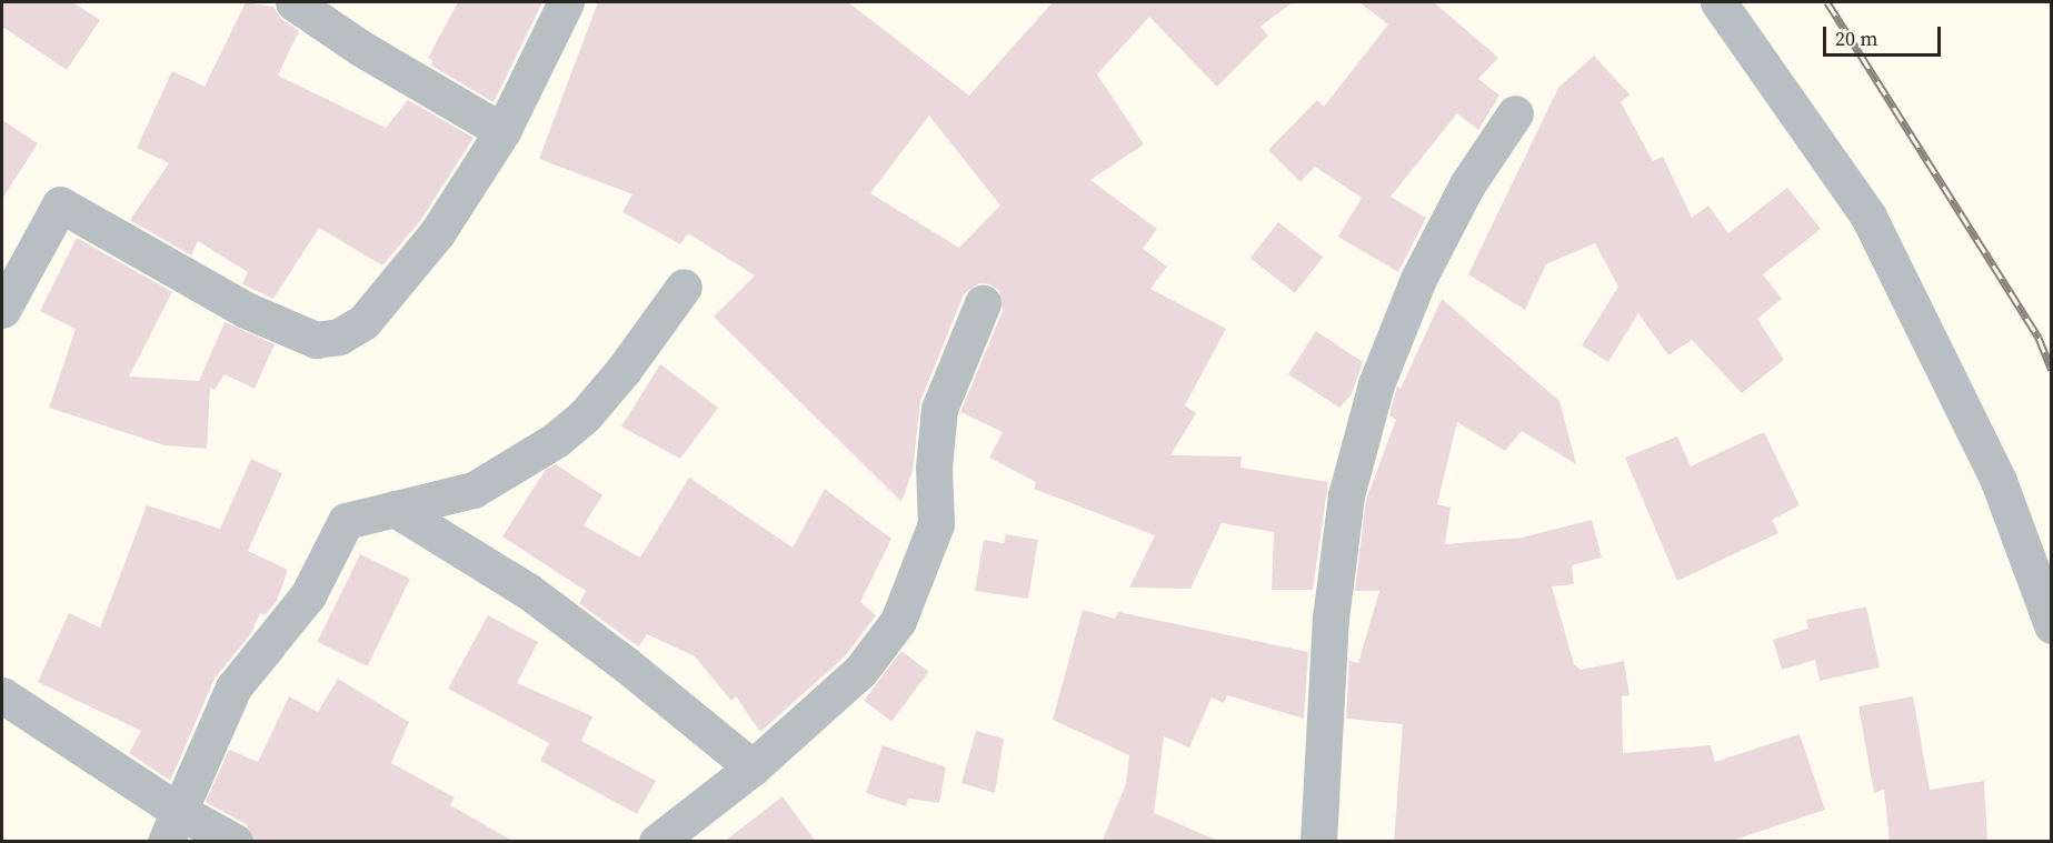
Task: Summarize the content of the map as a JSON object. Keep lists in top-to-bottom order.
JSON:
{
  "scale_bar": "20 m"
}
